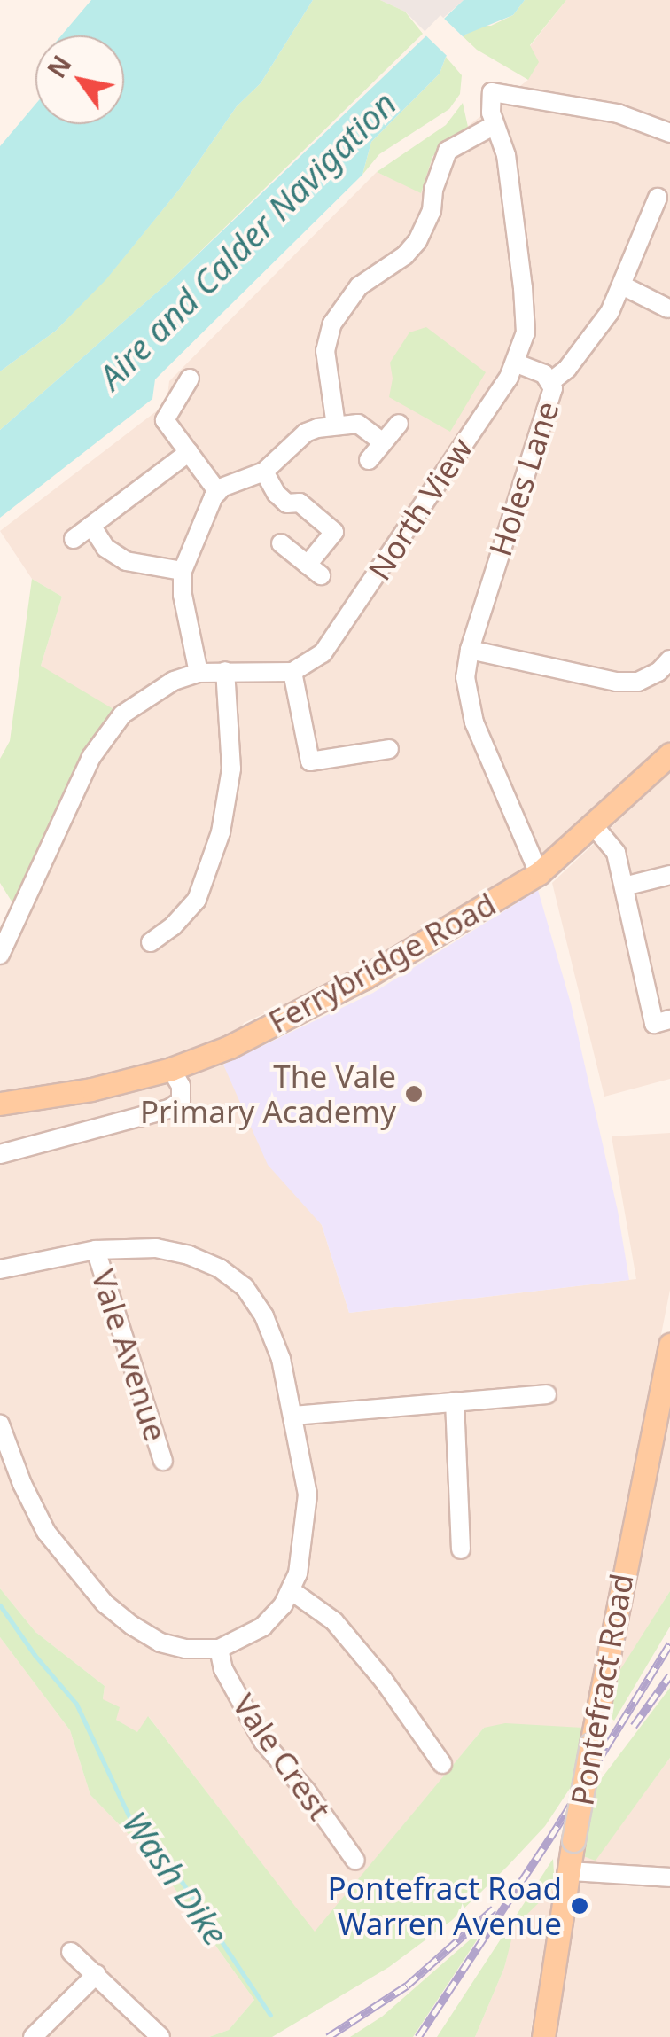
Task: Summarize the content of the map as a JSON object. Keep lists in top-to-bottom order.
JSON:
{
  "streets": {
    "main road": ["Ferrybridge Road", "Pontefract Road"],
    "street": [
      "Holes Lane",
      "North View",
      "Vale Avenue",
      "Vale Crest"
    ]
  },
  "crossings": [
    ["Holes Lane", "North View"],
    ["Holes Lane", "Ferrybridge Road"]
  ],
  "water": ["Aire and Calder Navigation", "Wash Dike"],
  "places": ["The Vale Primary Academy", "Pontefract Road Warren Avenue"],
  "north": "top left"
}
